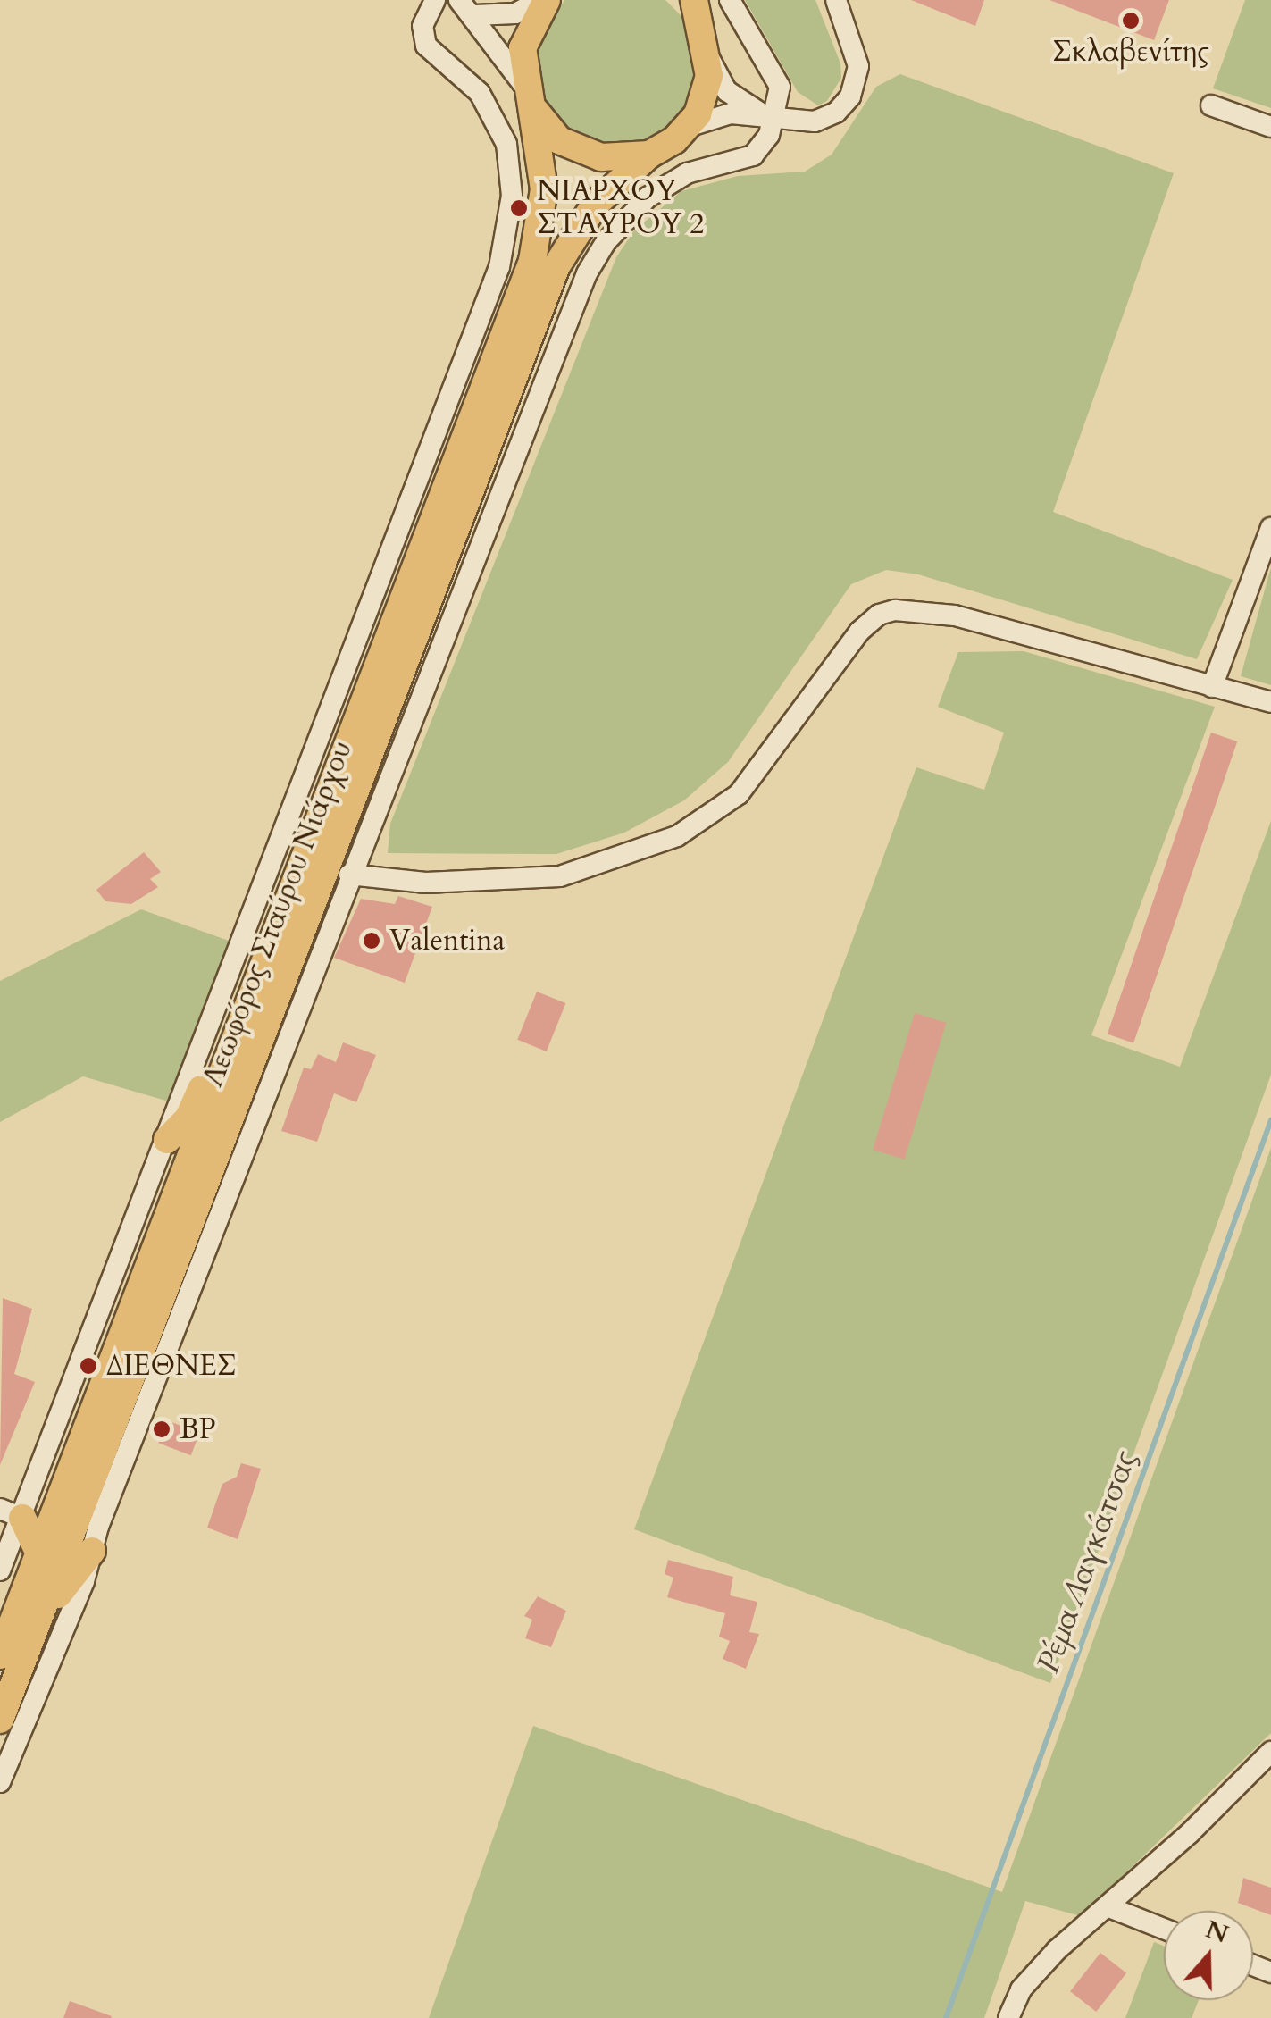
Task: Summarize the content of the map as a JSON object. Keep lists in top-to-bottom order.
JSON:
{
  "streets": {
    "main road": ["Λεωφόρος Σταύρου Νιάρχου"]
  },
  "water": ["Ρέμα Λαγκάτσας"],
  "places": [
    "Σκλαβενίτης",
    "ΝΙΑΡΧΟΥ ΣΤΑΥΡΟΥ 2",
    "Valentina",
    "ΔΙΕΘΝΕΣ",
    "BP"
  ],
  "north": "top"
}
